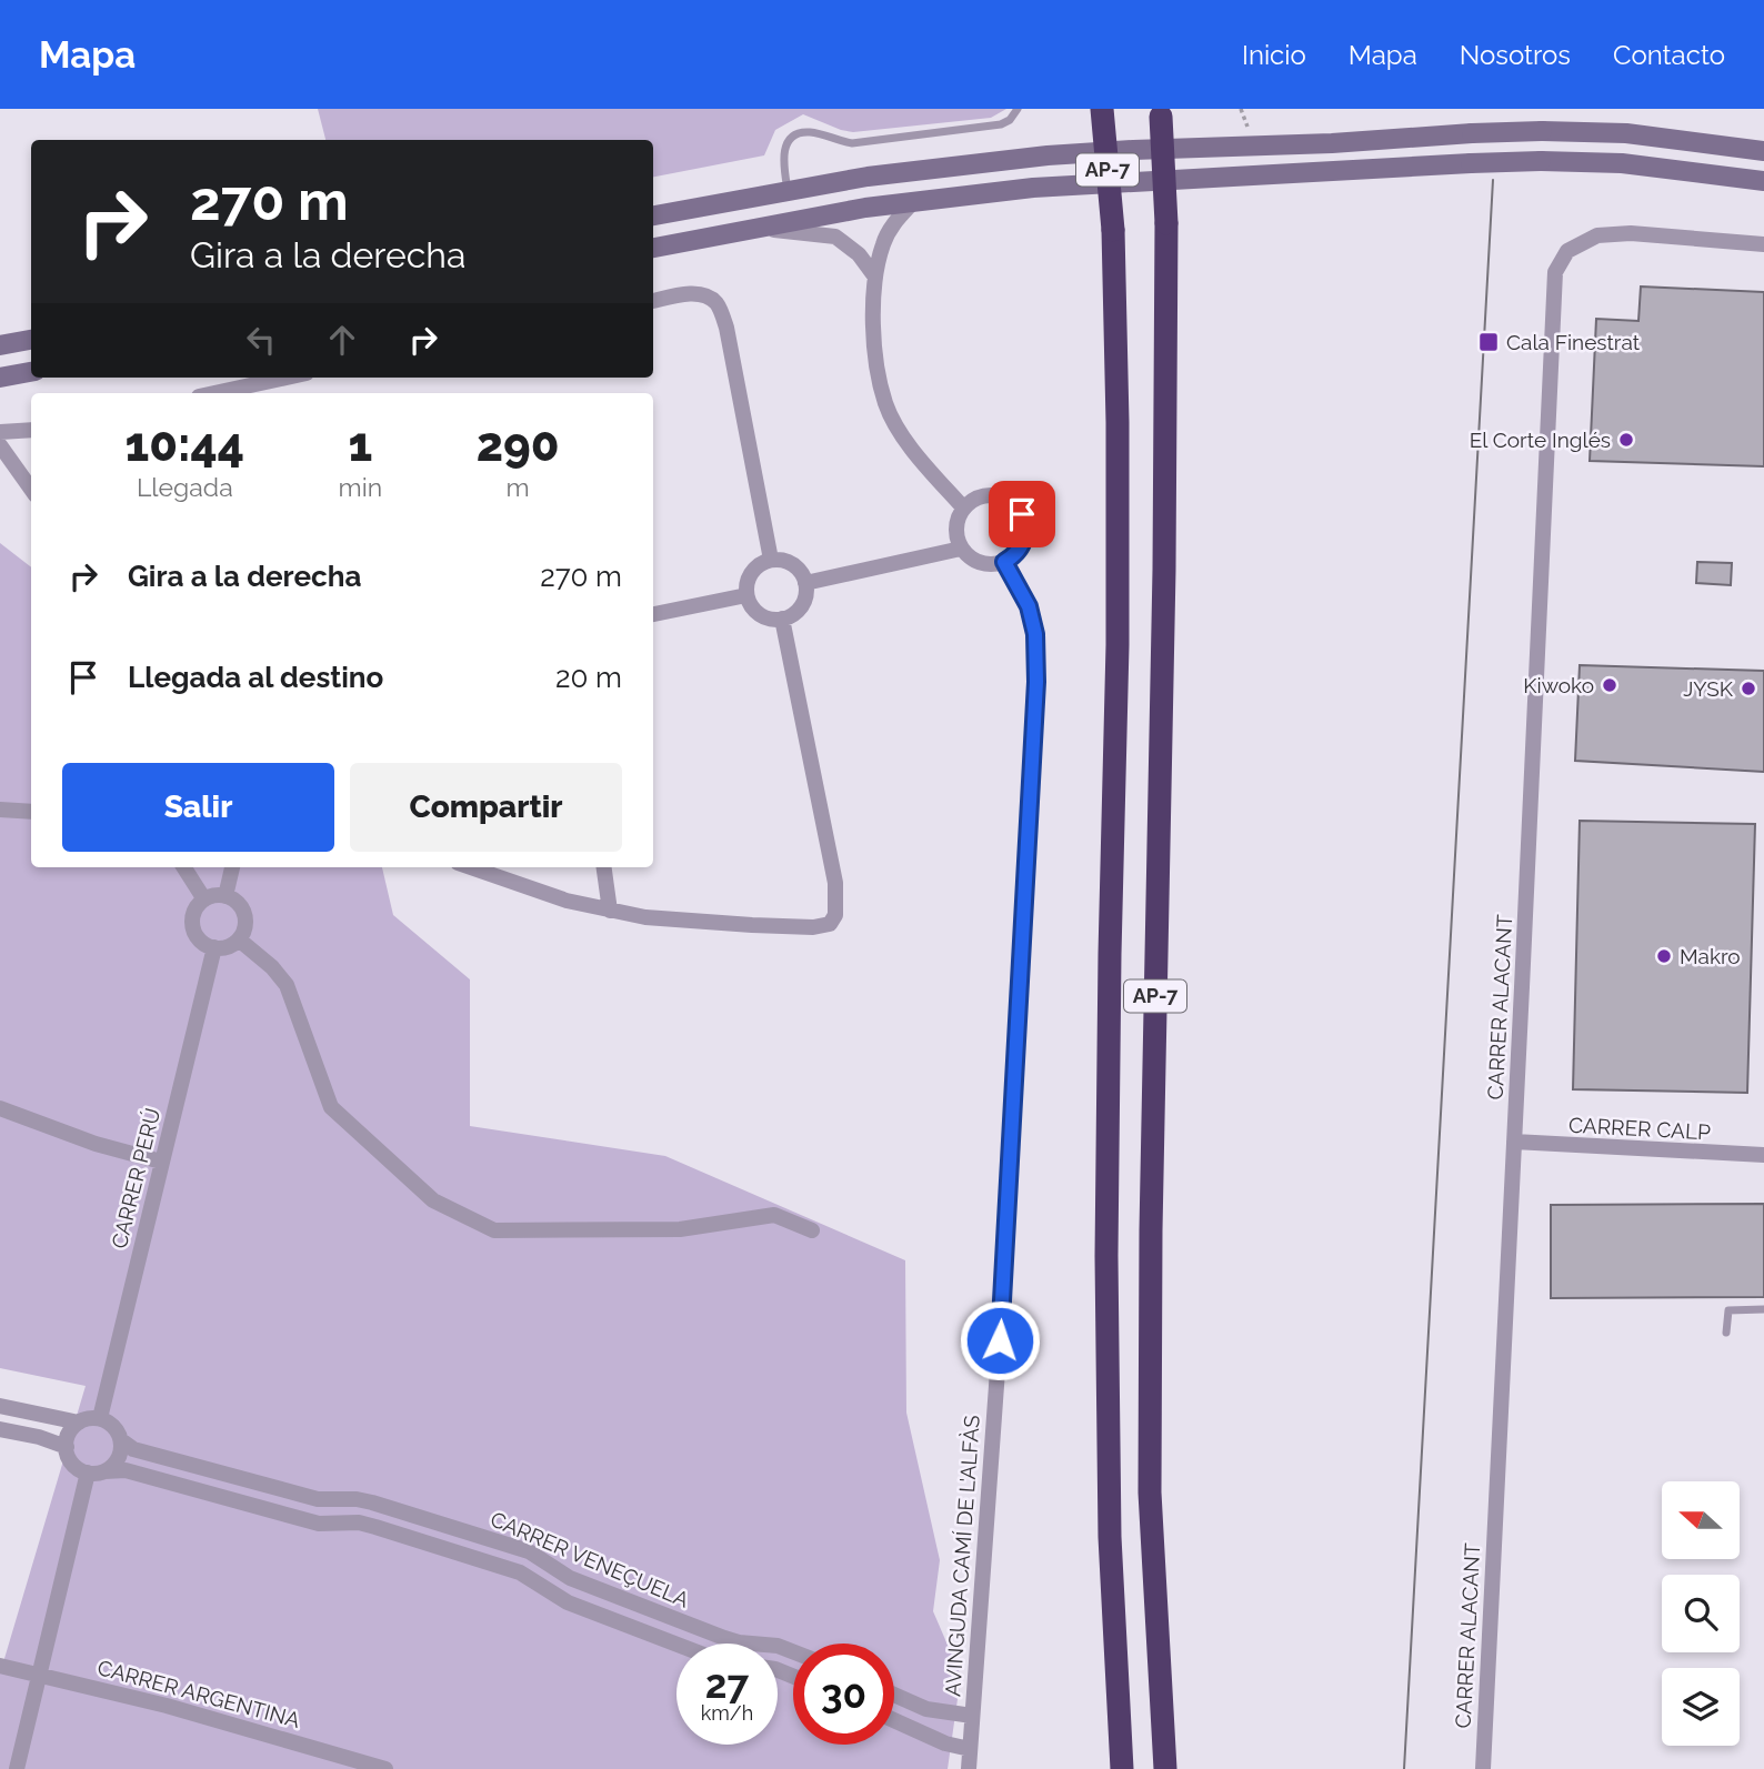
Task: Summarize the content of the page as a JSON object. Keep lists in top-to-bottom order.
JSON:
{
  "streets": {
    "highway": ["AP-7"],
    "street": [
      "CARRER ALACANT",
      "CARRER CALP",
      "CARRER PERÚ",
      "AVINGUDA CAMÍ DE L'ALFÀS",
      "CARRER VENEÇUELA",
      "CARRER ARGENTINA"
    ]
  },
  "crossings": [
    ["CARRER ALACANT", "CARRER CALP"],
    ["CARRER PERÚ", "CARRER VENEÇUELA"]
  ],
  "places": {
    "transit": ["Cala Finestrat"],
    "other": [
      "El Corte Inglés",
      "Kiwoko",
      "JYSK",
      "Makro"
    ]
  },
  "north": "left",
  "page": {
    "header": "Mapa",
    "nav": [
      "Inicio",
      "Mapa",
      "Nosotros",
      "Contacto"
    ],
    "turn": ["270 m", "Gira a la derecha"],
    "eta": [
      "10:44",
      "Llegada",
      "1",
      "min",
      "290",
      "m"
    ],
    "list": [
      {
        "name": "Gira a la derecha",
        "value": "270 m"
      },
      {
        "name": "Llegada al destino",
        "value": "20 m"
      }
    ],
    "buttons": ["Salir", "Compartir"],
    "speed": "27 km/h",
    "limit": "30"
  }
}
